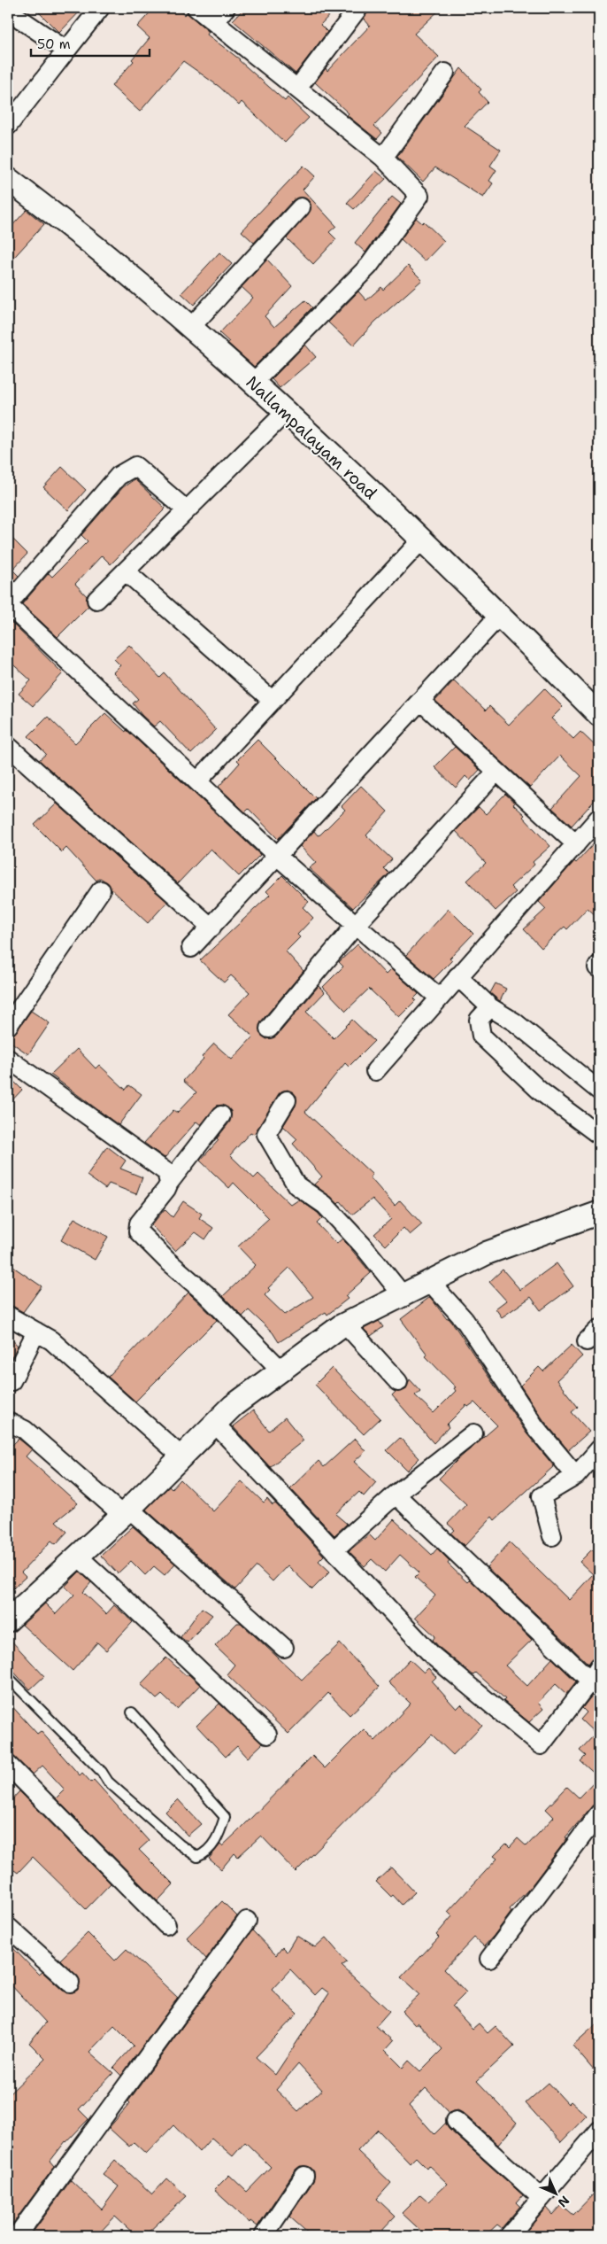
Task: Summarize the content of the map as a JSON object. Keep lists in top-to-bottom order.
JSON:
{
  "streets": {
    "street": ["Nallampalayam road"]
  },
  "scale_bar": "50 m",
  "north": "bottom right"
}
